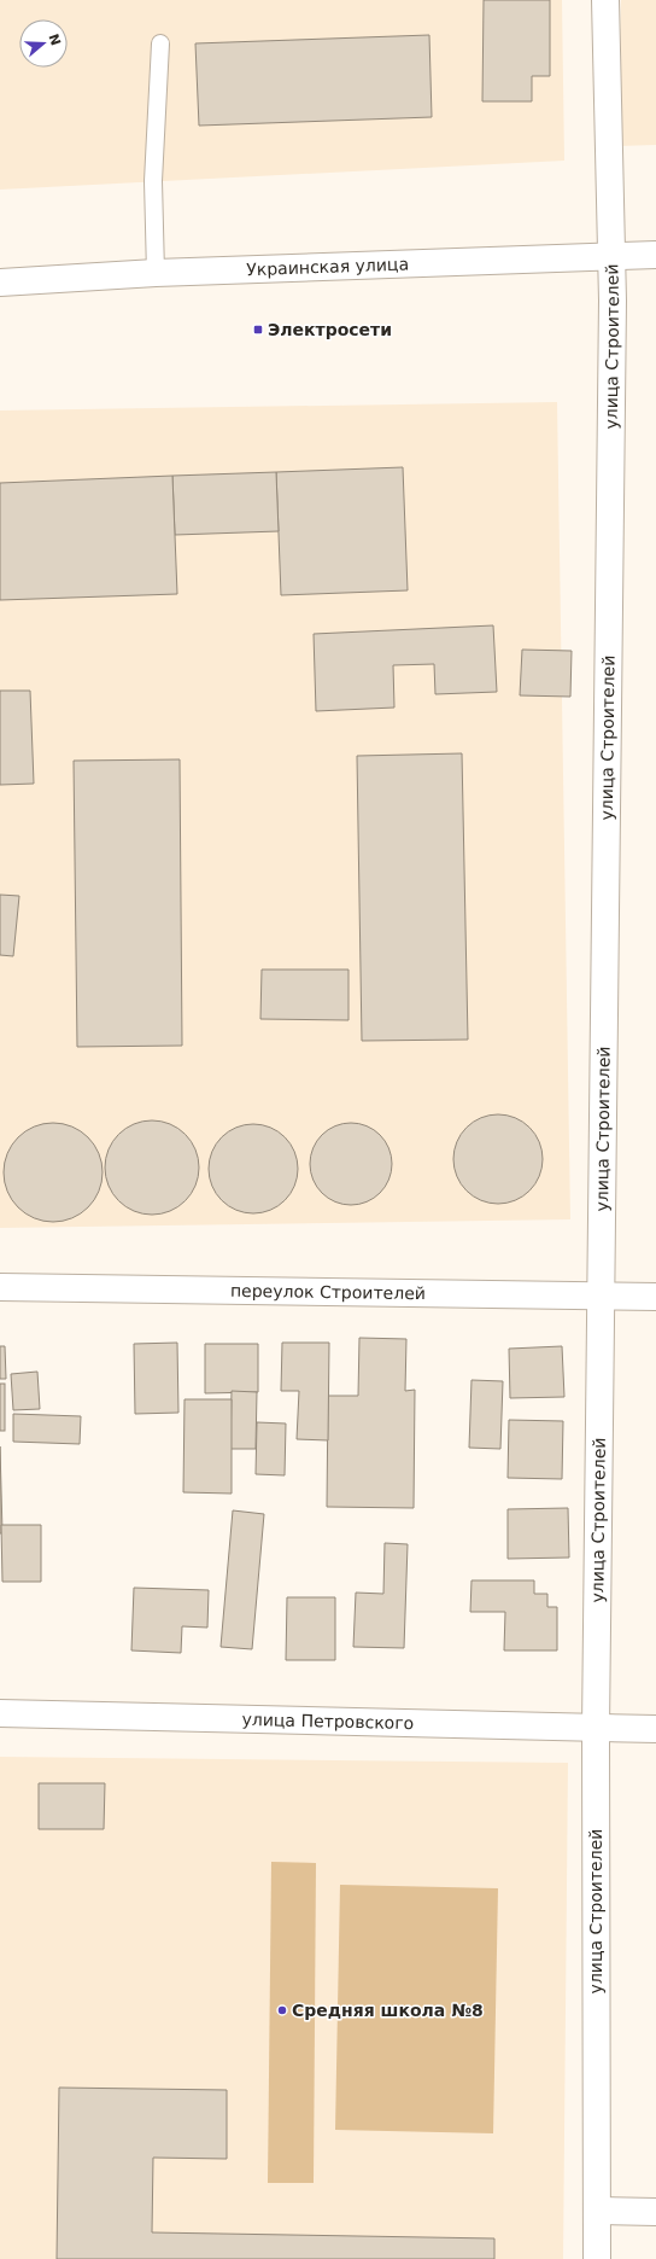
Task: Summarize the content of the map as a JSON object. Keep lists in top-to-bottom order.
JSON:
{
  "streets": {
    "street": [
      "Украинская улица",
      "улица Строителей",
      "переулок Строителей",
      "улица Петровского"
    ]
  },
  "crossings": [
    ["Украинская улица", "улица Строителей"],
    ["улица Строителей", "переулок Строителей"],
    ["улица Строителей", "улица Петровского"]
  ],
  "places": {
    "transit": ["Электросети"],
    "other": ["Средняя школа №8"]
  },
  "north": "right"
}
